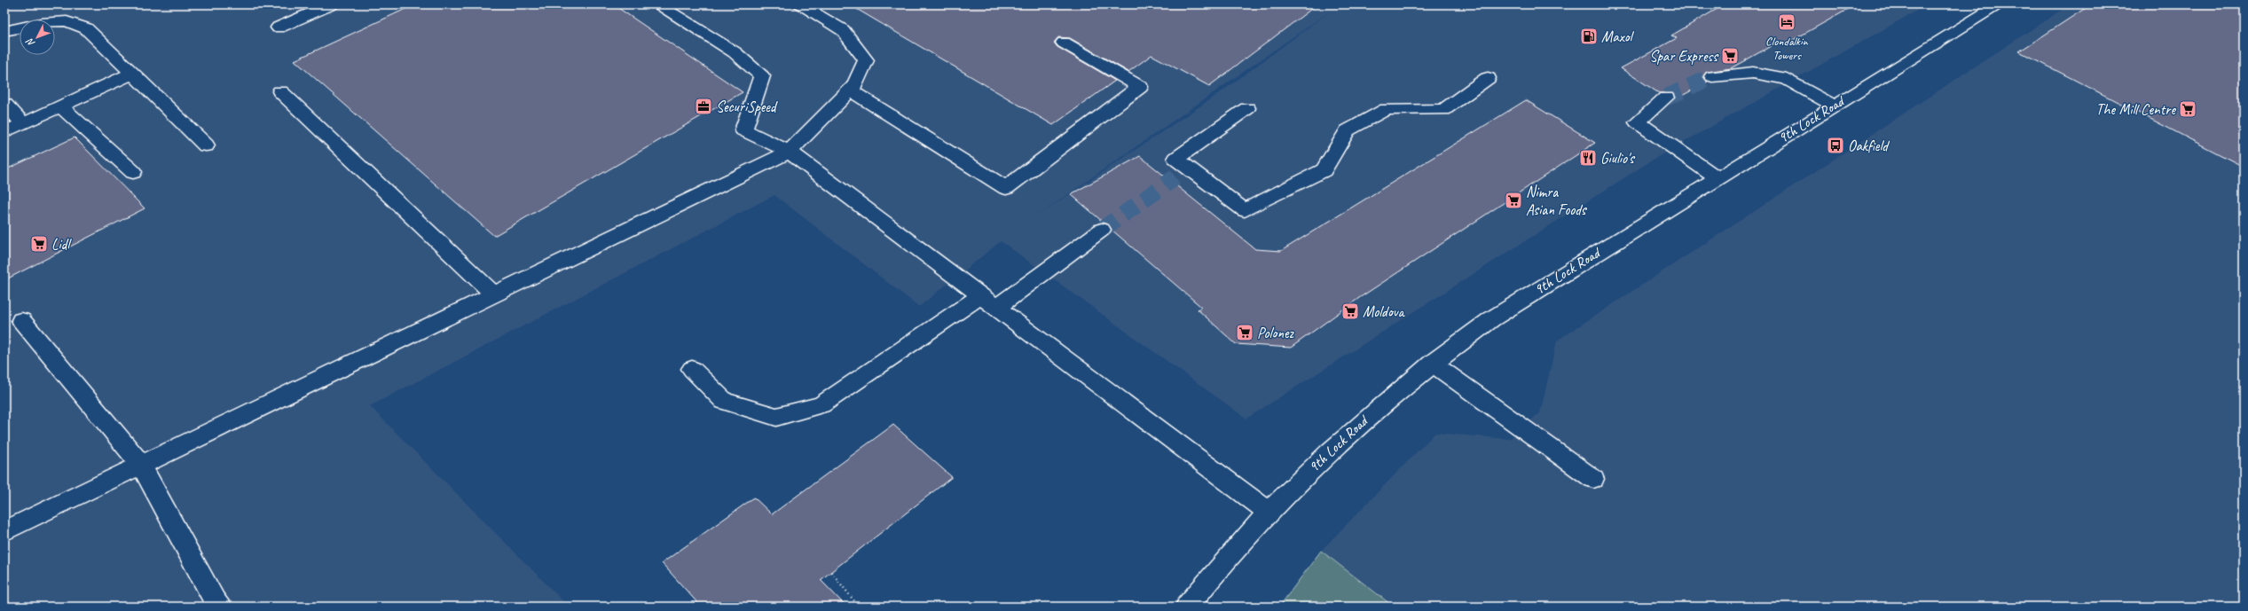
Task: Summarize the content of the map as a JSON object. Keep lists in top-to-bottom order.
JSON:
{
  "streets": {
    "street": ["9th Lock Road"]
  },
  "places": {
    "hotel": ["Clondalkin Towers"],
    "fuel station": ["Maxol"],
    "supermarket": [
      "Spar Express",
      "The Mill Centre",
      "Nimra Asian Foods",
      "Lidl",
      "Moldova",
      "Polonez"
    ],
    "office": ["SecuriSpeed"],
    "bus stop": ["Oakfield"],
    "restaurant": ["Giulio's"]
  },
  "north": "bottom left"
}
